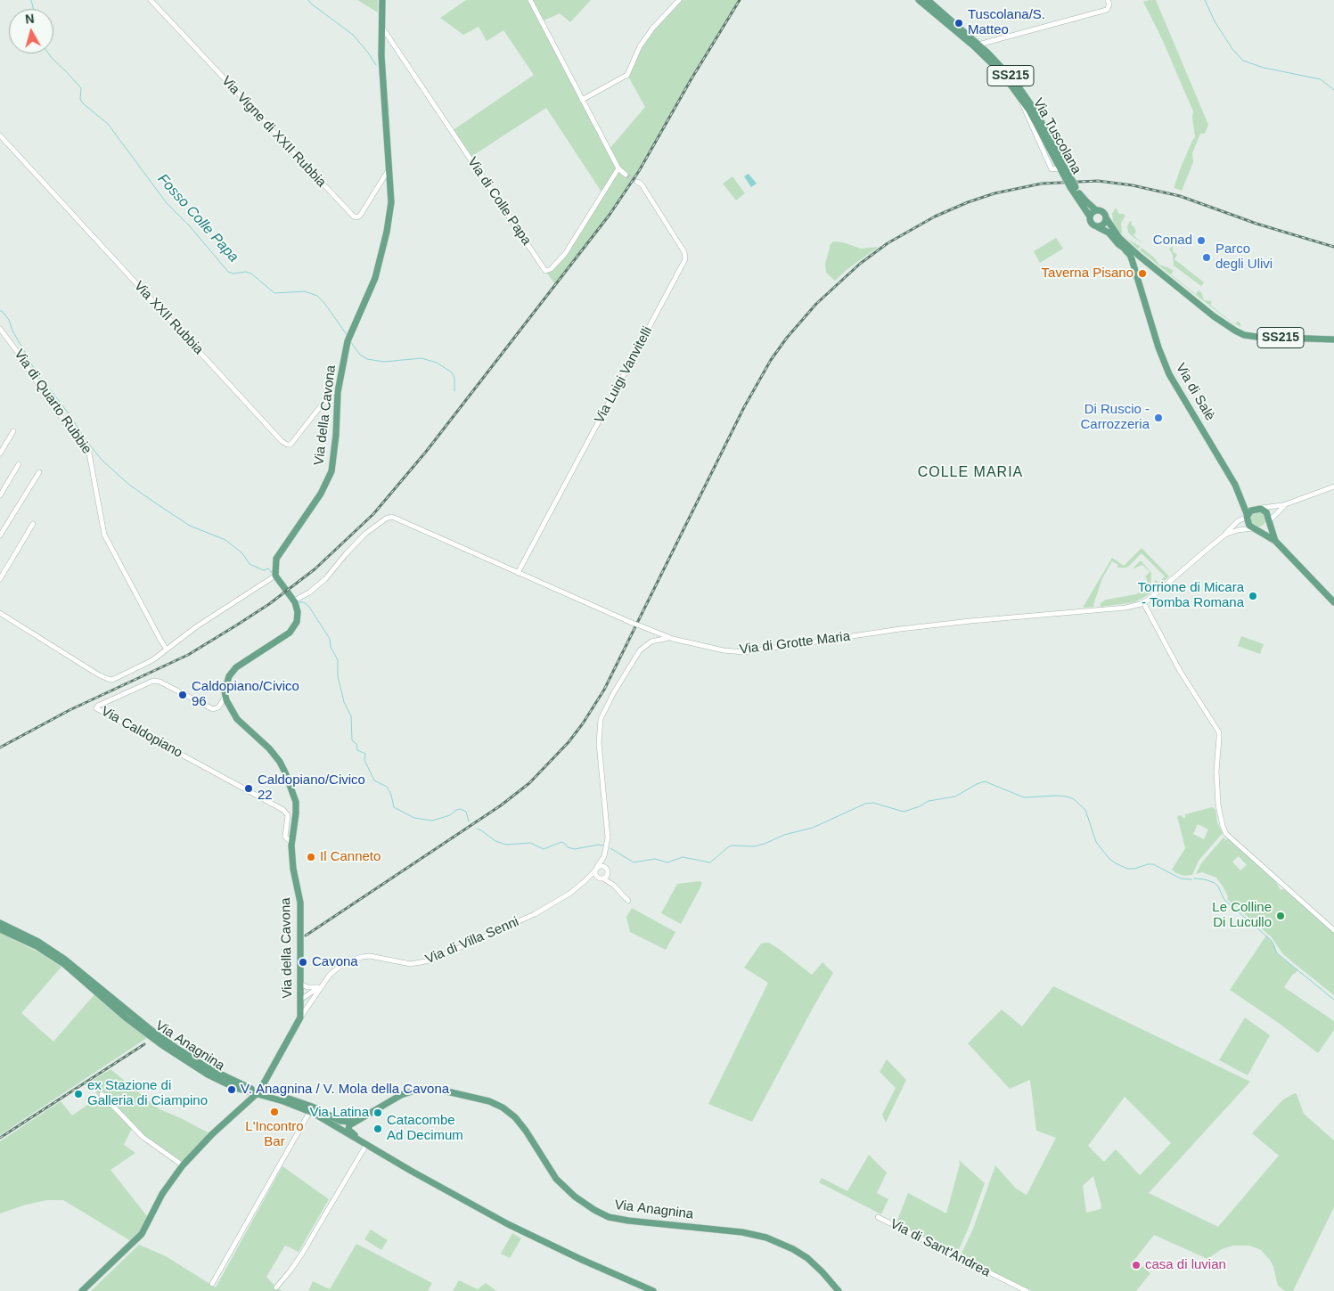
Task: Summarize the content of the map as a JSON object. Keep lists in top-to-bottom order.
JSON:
{
  "streets": {
    "main road": [
      "SS215",
      "Via Tuscolana",
      "Via di Salè",
      "Via della Cavona",
      "Via Anagnina"
    ],
    "street": [
      "Via Vigne di XXII Rubbia",
      "Via di Colle Papa",
      "Via XXII Rubbia",
      "Via Luigi Vanvitelli",
      "Via di Quarto Rubbie",
      "Via di Grotte Maria",
      "Via Caldopiano",
      "Via di Villa Senni",
      "Via di Sant'Andrea"
    ]
  },
  "crossings": [
    ["SS215", "Via Tuscolana"],
    ["SS215", "Via di Salè"],
    ["Via Vigne di XXII Rubbia", "Via della Cavona"],
    ["Via di Colle Papa", "Via della Cavona"],
    ["Via XXII Rubbia", "Via della Cavona"],
    ["Via Luigi Vanvitelli", "Via di Grotte Maria"],
    ["Via di Salè", "Via di Grotte Maria"],
    ["Via della Cavona", "Via Caldopiano"],
    ["Via della Cavona", "Via di Villa Senni"],
    ["Via della Cavona", "Via Anagnina"],
    ["Via di Grotte Maria", "Via di Villa Senni"]
  ],
  "districts": ["COLLE MARIA"],
  "water": ["Fosso Colle Papa"],
  "places": [
    "Tuscolana/S. Matteo",
    "Conad",
    "Parco degli Ulivi",
    "Taverna Pisano",
    "Di Ruscio - Carrozzeria",
    "Torrione di Micara - Tomba Romana",
    "Caldopiano/Civico 96",
    "Caldopiano/Civico 22",
    "Il Canneto",
    "Le Colline Di Lucullo",
    "Cavona",
    "V. Anagnina / V. Mola della Cavona",
    "ex Stazione di Galleria di Ciampino",
    "L'Incontro Bar",
    "Via Latina",
    "Catacombe Ad Decimum",
    "casa di luvian"
  ],
  "north": "top"
}
